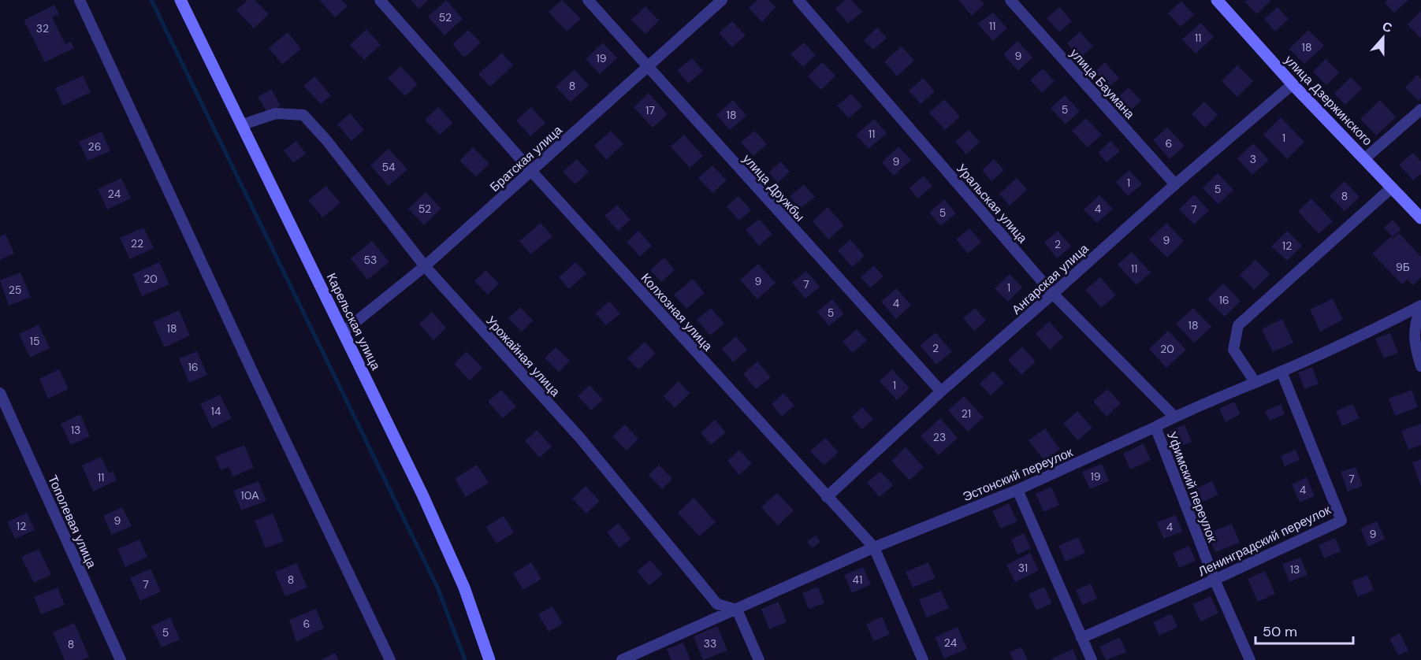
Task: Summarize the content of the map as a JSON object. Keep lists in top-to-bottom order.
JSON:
{
  "streets": {
    "main road": ["улица Дзержинского", "Карельская улица"],
    "street": [
      "улица Баумана",
      "Братская улица",
      "улица Дружбы",
      "Уральская улица",
      "Ангарская улица",
      "Колхозная улица",
      "Урожайная улица",
      "Эстонский переулок",
      "Уфимский переулок",
      "Тополевая улица",
      "Ленинградский переулок"
    ]
  },
  "crossings": [
    ["улица Баумана", "Ангарская улица"],
    ["улица Дзержинского", "Ангарская улица"],
    ["Братская улица", "улица Дружбы"],
    ["Братская улица", "Колхозная улица"],
    ["Братская улица", "Карельская улица"],
    ["Братская улица", "Урожайная улица"],
    ["улица Дружбы", "Ангарская улица"],
    ["Уральская улица", "Ангарская улица"],
    ["Уральская улица", "Эстонский переулок"],
    ["Ангарская улица", "Колхозная улица"],
    ["Колхозная улица", "Эстонский переулок"],
    ["Карельская улица", "Урожайная улица"],
    ["Урожайная улица", "Эстонский переулок"],
    ["Эстонский переулок", "Уфимский переулок"],
    ["Эстонский переулок", "Ленинградский переулок"],
    ["Уфимский переулок", "Ленинградский переулок"]
  ],
  "house_numbers": [
    "52",
    "11",
    "32",
    "11",
    "18",
    "9",
    "19",
    "8",
    "5",
    "17",
    "18",
    "11",
    "1",
    "6",
    "26",
    "3",
    "9",
    "54",
    "1",
    "5",
    "24",
    "8",
    "52",
    "4",
    "7",
    "5",
    "9",
    "22",
    "2",
    "12",
    "53",
    "9Б",
    "11",
    "20",
    "9",
    "7",
    "1",
    "25",
    "16",
    "4",
    "5",
    "18",
    "18",
    "15",
    "2",
    "20",
    "16",
    "1",
    "14",
    "21",
    "13",
    "23",
    "19",
    "11",
    "7",
    "4",
    "10А",
    "9",
    "12",
    "4",
    "9",
    "31",
    "13",
    "8",
    "41",
    "7",
    "6",
    "5",
    "24",
    "33",
    "8"
  ],
  "scale_bar": "50 m",
  "north": "top"
}
